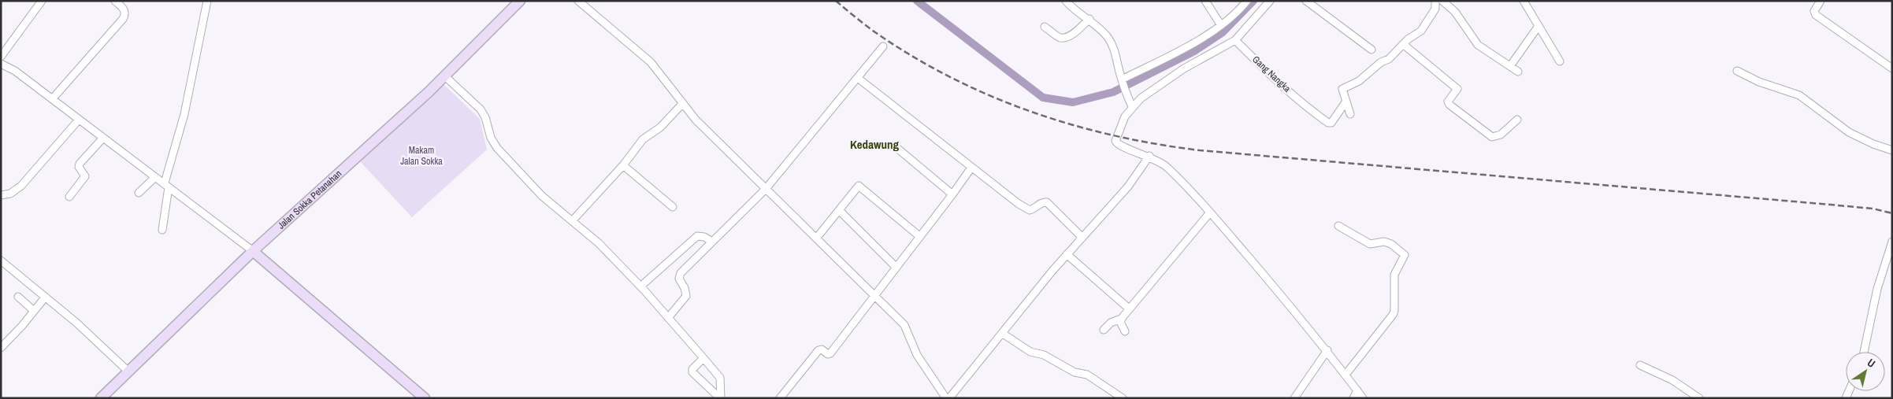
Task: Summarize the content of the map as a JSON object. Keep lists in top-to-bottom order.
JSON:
{
  "streets": {
    "street": ["Gang Nangka", "Jalan Sokka Petanahan"]
  },
  "districts": ["Kedawung"],
  "parks": ["Makam Jalan Sokka"],
  "north": "top right"
}
